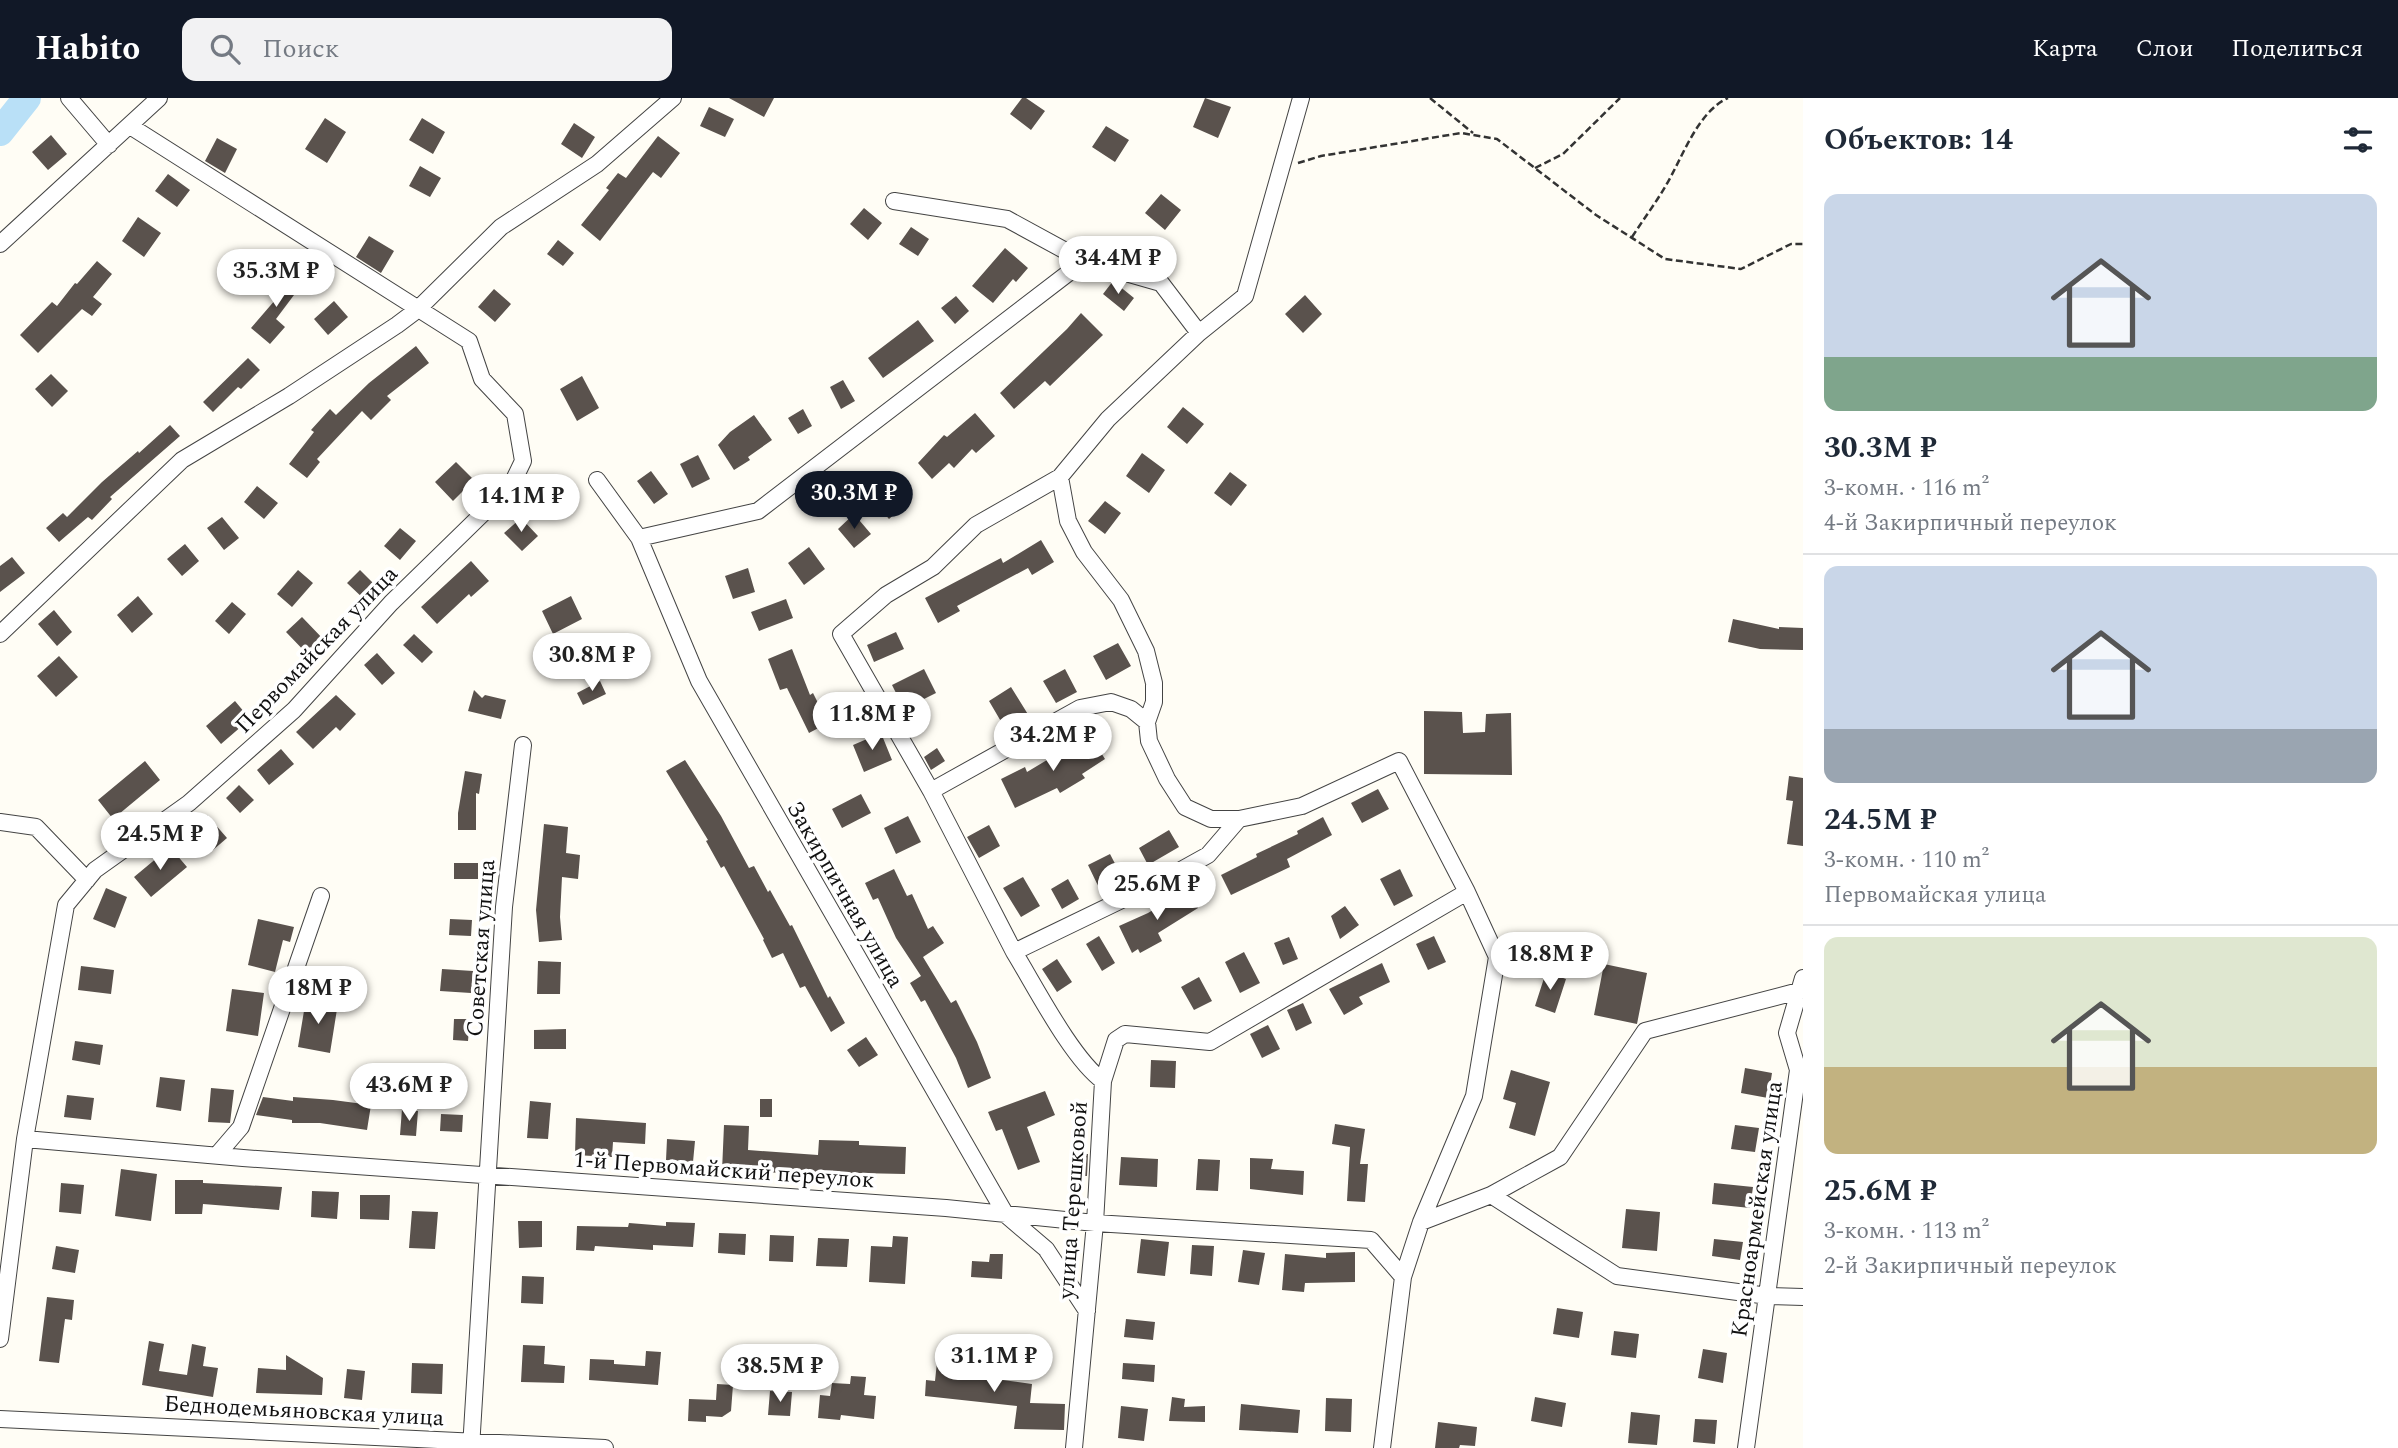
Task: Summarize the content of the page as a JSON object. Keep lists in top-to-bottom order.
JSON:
{
  "streets": {
    "street": [
      "Первомайская улица",
      "Закирпичная улица",
      "Советская улица",
      "1-й Первомайский переулок",
      "улица Терешковой",
      "Красноармейская улица",
      "Беднодемьяновская улица"
    ]
  },
  "crossings": [
    ["Первомайская улица", "1-й Первомайский переулок"],
    ["Закирпичная улица", "1-й Первомайский переулок"],
    ["Закирпичная улица", "улица Терешковой"],
    ["Советская улица", "1-й Первомайский переулок"],
    ["Советская улица", "Беднодемьяновская улица"],
    ["1-й Первомайский переулок", "улица Терешковой"]
  ],
  "page": {
    "header": "Habito",
    "search": "Поиск",
    "nav": ["Карта", "Слои", "Поделиться"],
    "heading": "Объектов: 14",
    "list": [
      {
        "name": "30.3M ₽",
        "note": "3-комн. · 116 m² · 4-й Закирпичный переулок"
      },
      {
        "name": "24.5M ₽",
        "note": "3-комн. · 110 m² · Первомайская улица"
      },
      {
        "name": "25.6M ₽",
        "note": "3-комн. · 113 m² · 2-й Закирпичный переулок"
      }
    ],
    "price": [
      "34.4M ₽",
      "35.3M ₽",
      "30.3M ₽",
      "14.1M ₽",
      "30.8M ₽",
      "11.8M ₽",
      "34.2M ₽",
      "24.5M ₽",
      "25.6M ₽",
      "18.8M ₽",
      "18M ₽",
      "43.6M ₽",
      "31.1M ₽",
      "38.5M ₽"
    ]
  }
}
